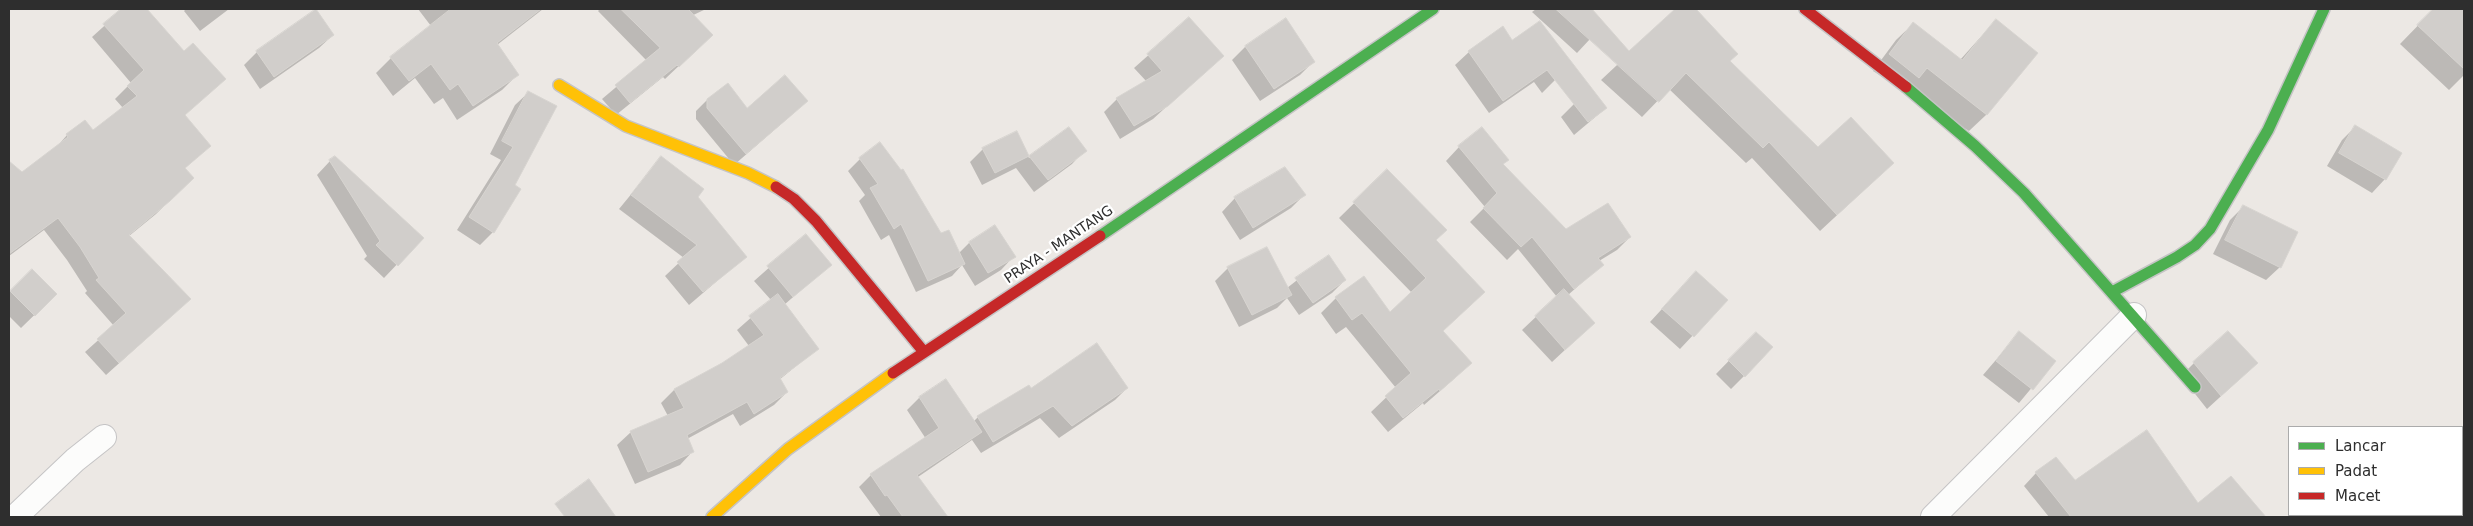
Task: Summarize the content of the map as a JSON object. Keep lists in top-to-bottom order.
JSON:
{
  "streets": {
    "street": ["PRAYA - MANTANG"]
  },
  "legend": ["Lancar", "Padat", "Macet"]
}
